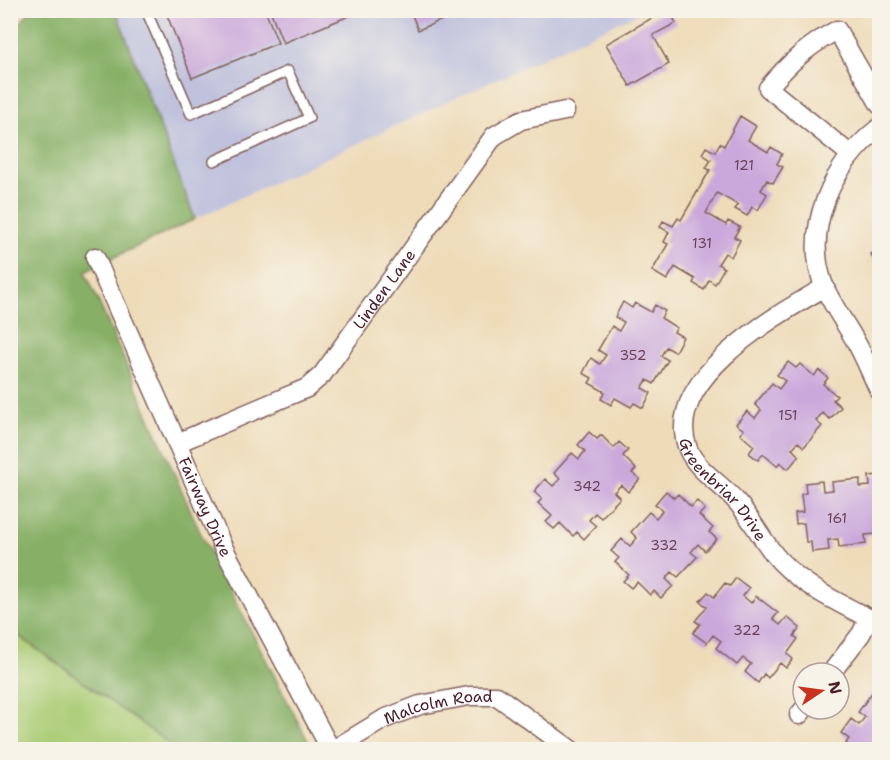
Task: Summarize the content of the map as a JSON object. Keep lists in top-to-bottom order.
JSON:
{
  "streets": {
    "street": [
      "Linden Lane",
      "Greenbriar Drive",
      "Fairway Drive",
      "Malcolm Road"
    ]
  },
  "crossings": [
    ["Linden Lane", "Fairway Drive"],
    ["Fairway Drive", "Malcolm Road"]
  ],
  "house_numbers": [
    "121",
    "131",
    "352",
    "151",
    "342",
    "161",
    "332",
    "322"
  ],
  "north": "right"
}
